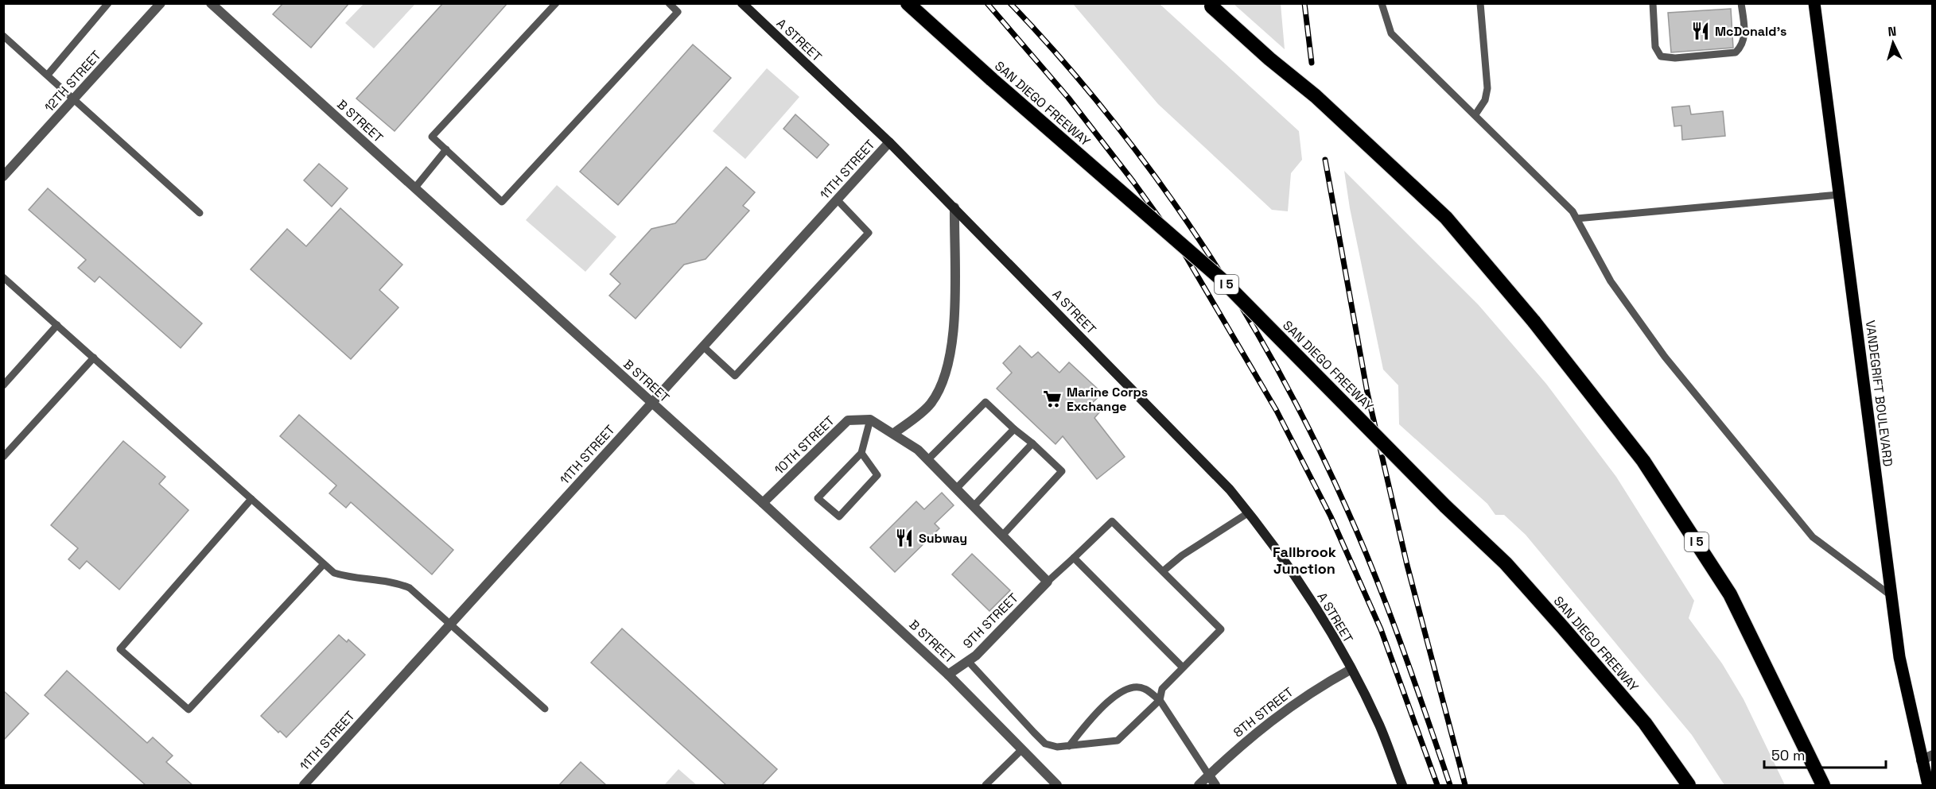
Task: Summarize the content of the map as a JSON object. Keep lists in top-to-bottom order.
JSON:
{
  "streets": {
    "highway": ["SAN DIEGO FREEWAY", "I 5"],
    "main road": ["A STREET", "VANDEGRIFT BOULEVARD"],
    "street": [
      "12TH STREET",
      "B STREET",
      "11TH STREET",
      "10TH STREET",
      "9TH STREET",
      "8TH STREET"
    ]
  },
  "crossings": [
    ["A STREET", "11TH STREET"],
    ["A STREET", "8TH STREET"],
    ["B STREET", "11TH STREET"],
    ["B STREET", "10TH STREET"],
    ["B STREET", "9TH STREET"]
  ],
  "districts": ["Fallbrook Junction"],
  "places": {
    "restaurant": ["McDonald's", "Subway"],
    "supermarket": ["Marine Corps Exchange"]
  },
  "scale_bar": "50 m",
  "north": "top"
}
